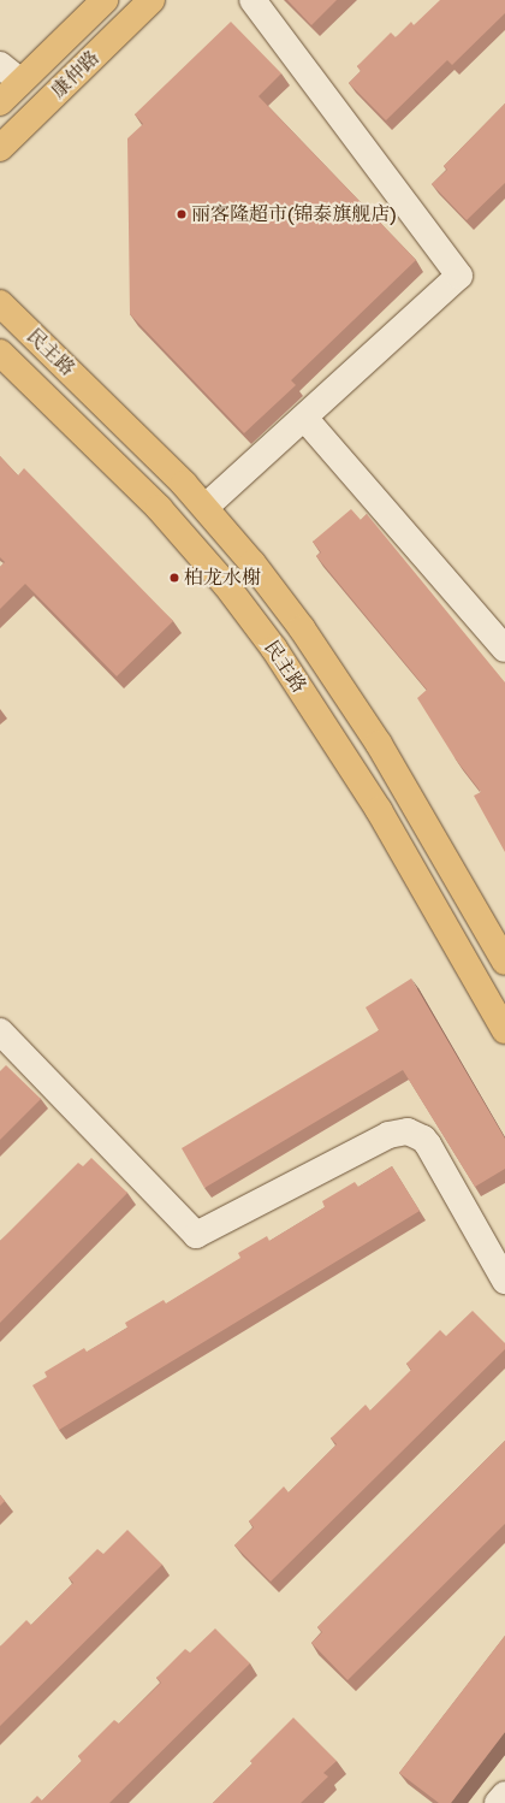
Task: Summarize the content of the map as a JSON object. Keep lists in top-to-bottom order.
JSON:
{
  "streets": {
    "main road": ["康仲路", "民主路"]
  },
  "places": ["丽客隆超市(锦泰旗舰店)", "柏龙水榭"]
}
